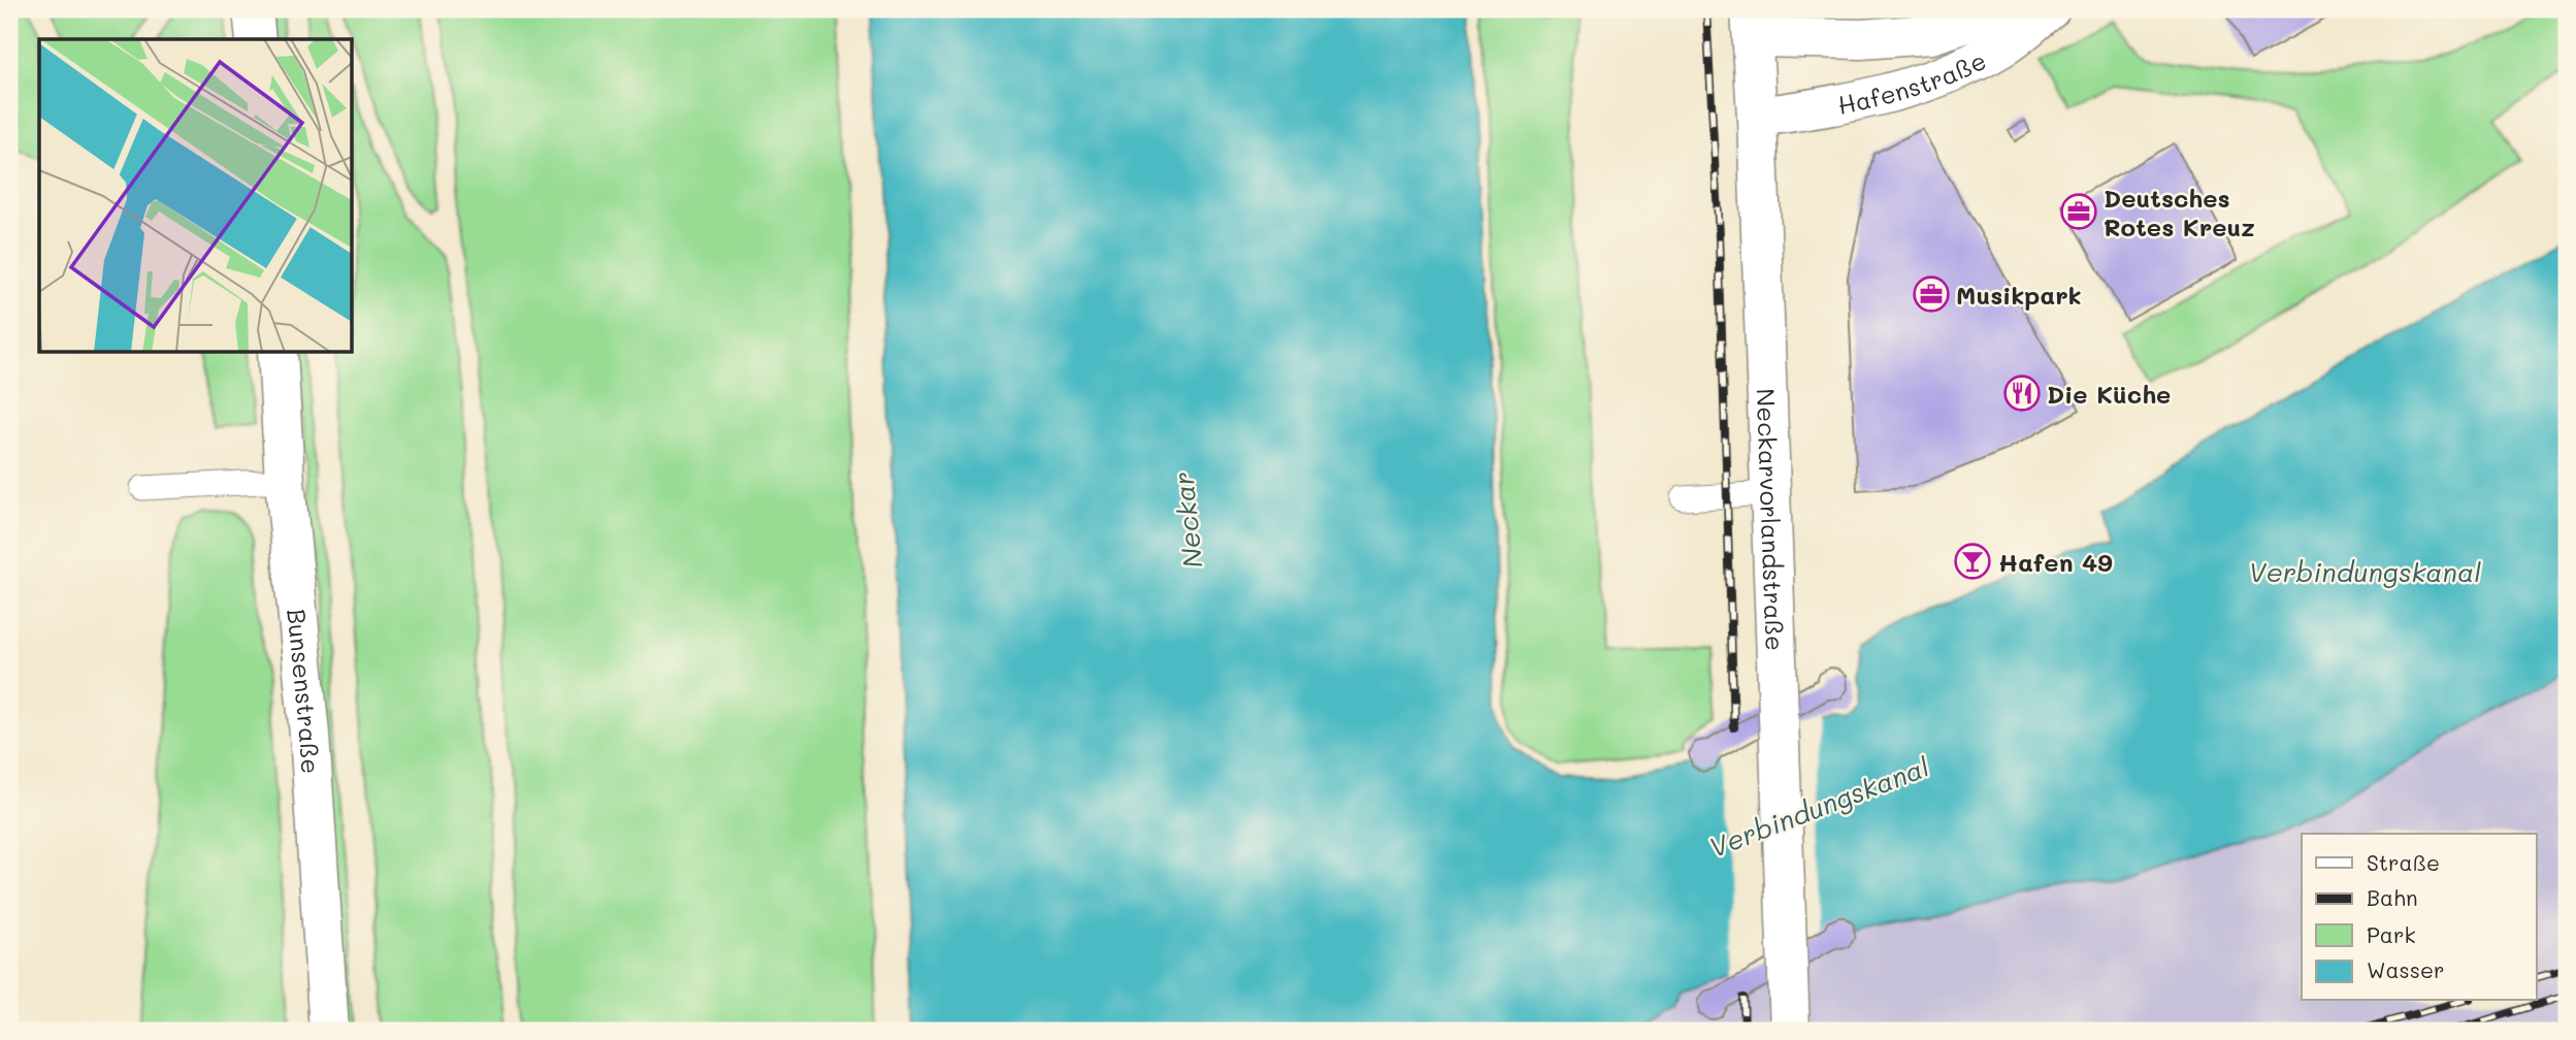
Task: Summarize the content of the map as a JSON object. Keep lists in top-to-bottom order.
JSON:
{
  "streets": {
    "street": ["Hafenstraße", "Neckarvorlandstraße", "Bunsenstraße"]
  },
  "crossings": [
    ["Hafenstraße", "Neckarvorlandstraße"]
  ],
  "water": ["Neckar", "Verbindungskanal"],
  "places": {
    "office": ["Deutsches Rotes Kreuz", "Musikpark"],
    "restaurant": ["Die Küche"],
    "bar": ["Hafen 49"]
  },
  "legend": [
    "Straße",
    "Bahn",
    "Park",
    "Wasser"
  ]
}
